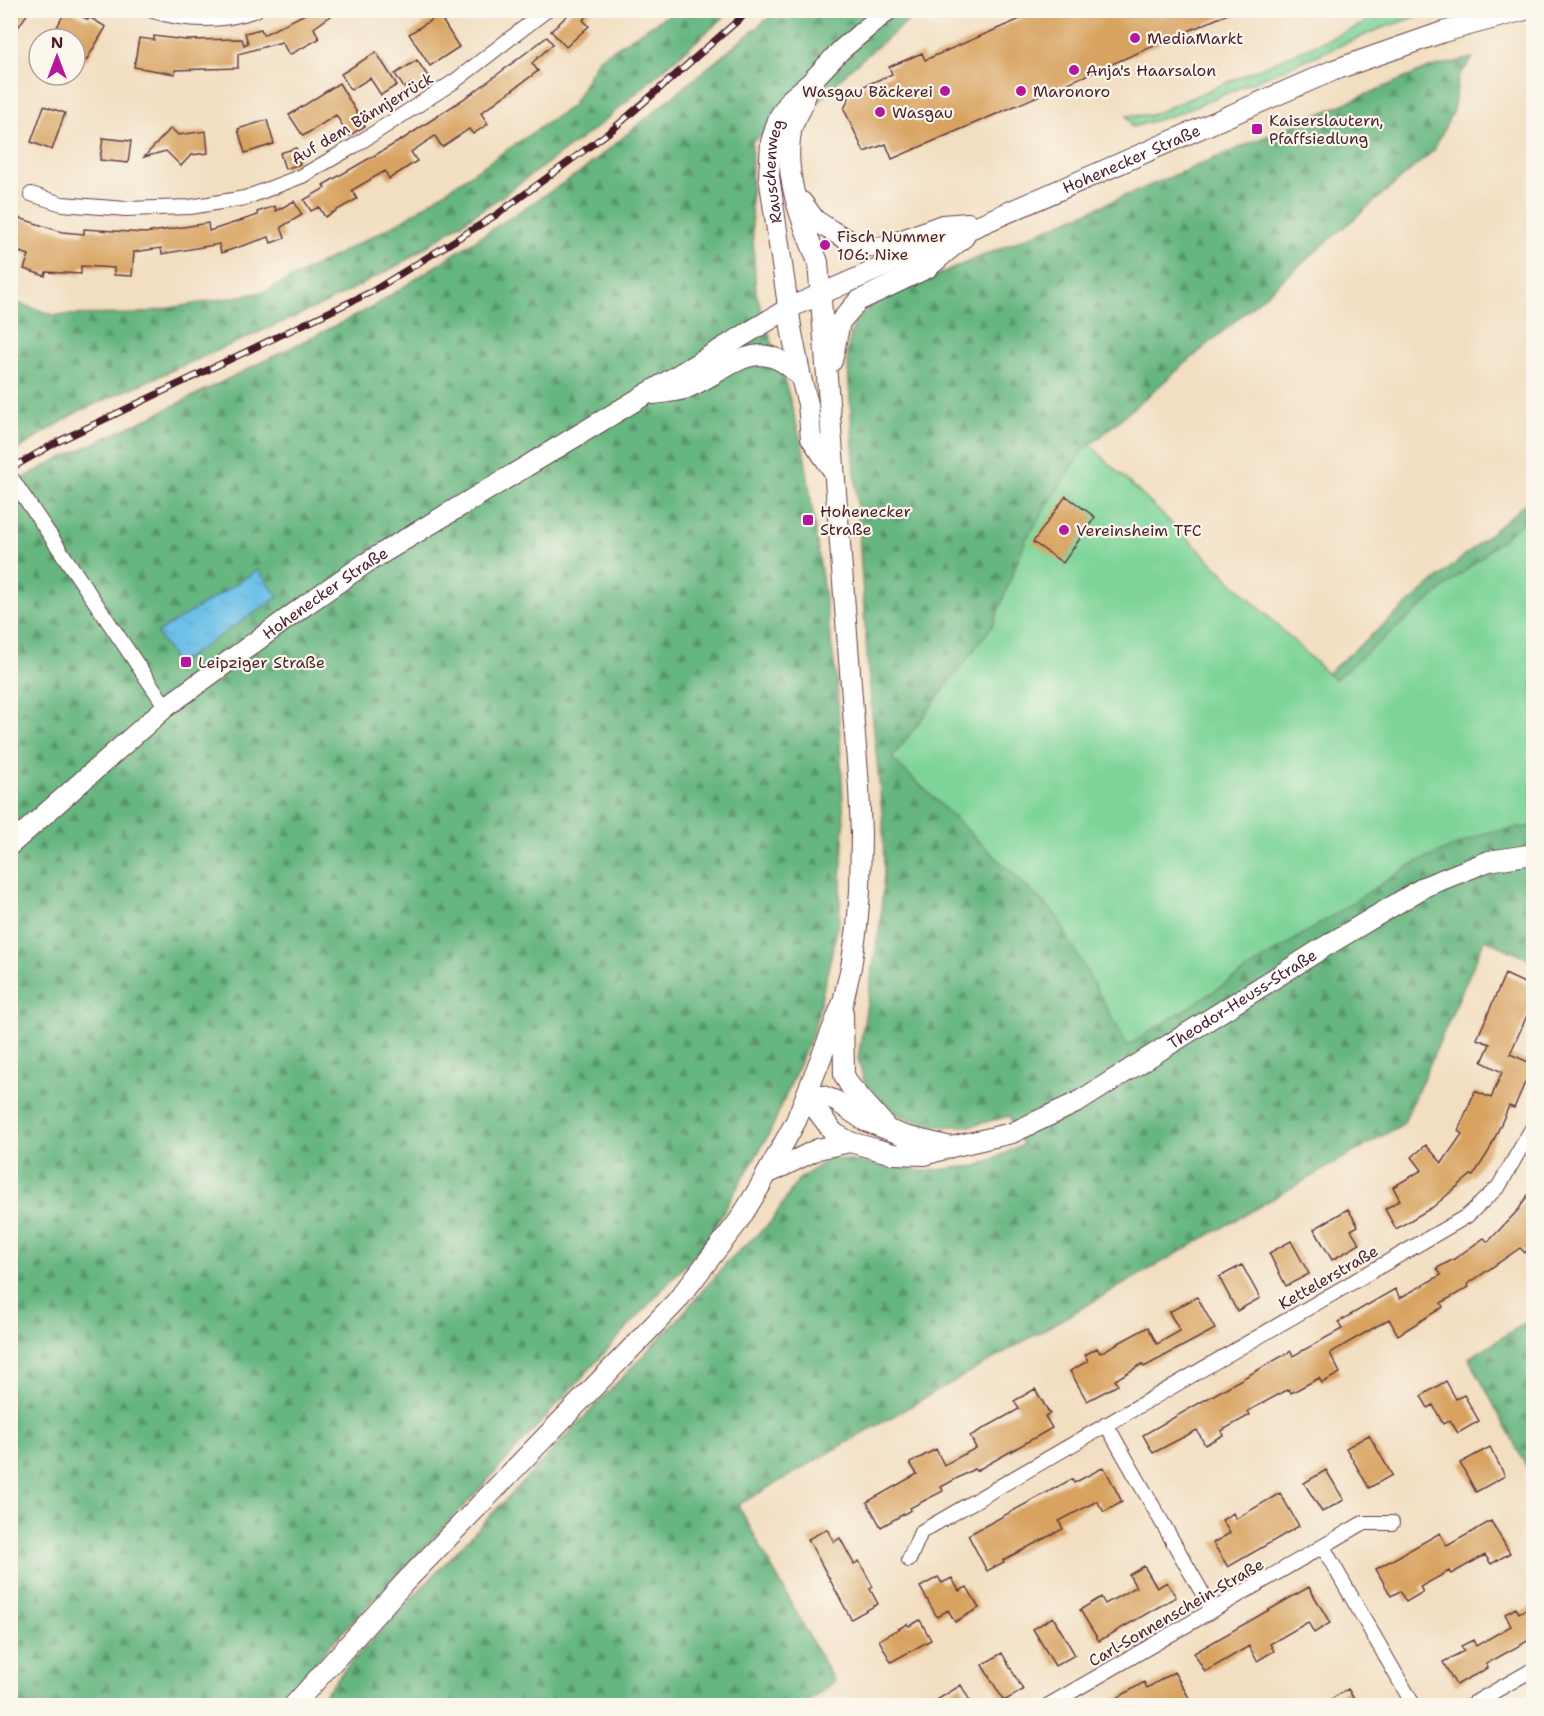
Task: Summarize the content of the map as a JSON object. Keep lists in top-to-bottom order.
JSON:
{
  "streets": {
    "main road": ["Hohenecker Straße", "Rauschenweg", "Theodor-Heuss-Straße"],
    "street": ["Auf dem Bännjerrück", "Kettelerstraße", "Carl-Sonnenschein-Straße"]
  },
  "crossings": [
    ["Hohenecker Straße", "Rauschenweg"]
  ],
  "places": {
    "other": [
      "MediaMarkt",
      "Anja's Haarsalon",
      "Wasgau Bäckerei",
      "Maronoro",
      "Wasgau",
      "Fisch Nummer 106: Nixe",
      "Vereinsheim TFC"
    ],
    "transit": ["Kaiserslautern, Pfaffsiedlung", "Hohenecker Straße", "Leipziger Straße"]
  },
  "north": "top"
}
